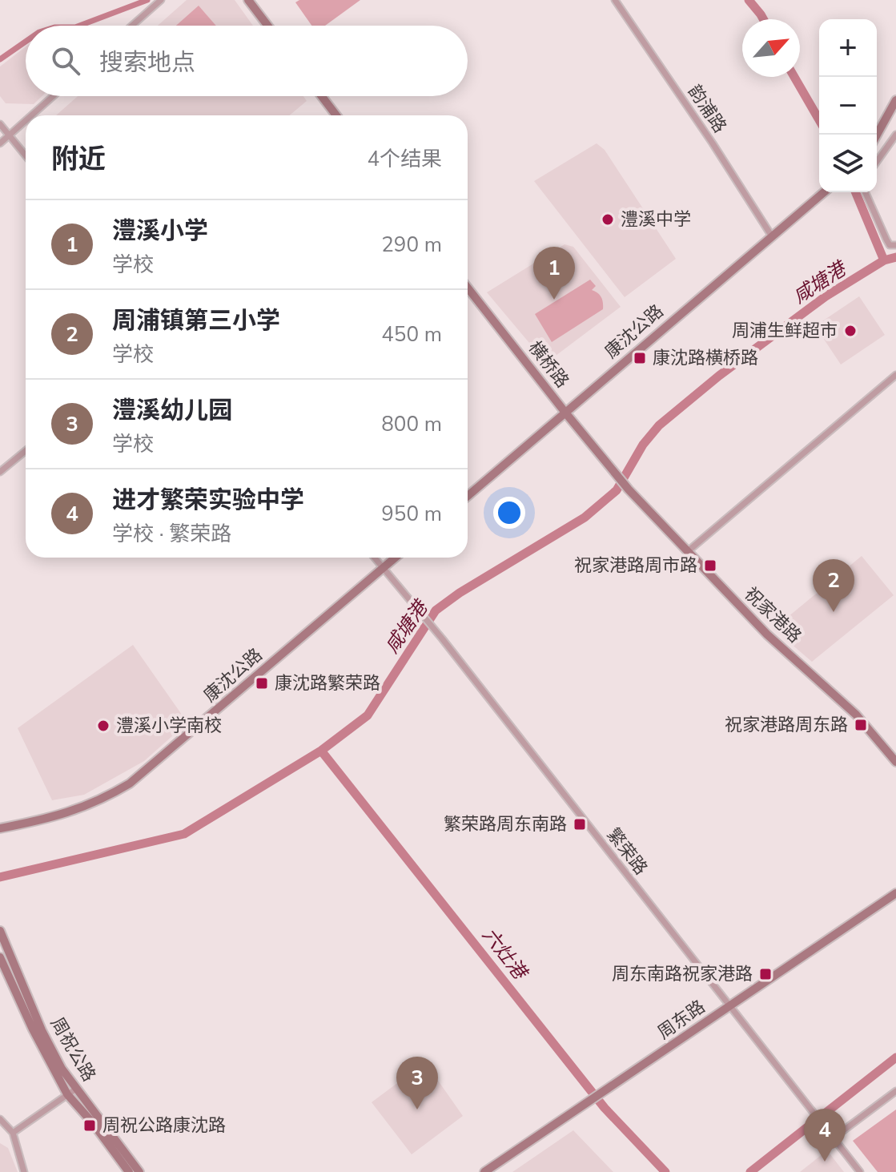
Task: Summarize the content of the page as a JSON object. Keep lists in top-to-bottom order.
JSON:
{
  "streets": {
    "street": [
      "韵浦路",
      "康沈公路",
      "横桥路",
      "祝家港路",
      "繁荣路",
      "周东路",
      "周祝公路"
    ]
  },
  "crossings": [
    ["韵浦路", "康沈公路"],
    ["康沈公路", "横桥路"],
    ["康沈公路", "繁荣路"],
    ["横桥路", "祝家港路"],
    ["繁荣路", "周东路"]
  ],
  "water": ["咸塘港", "六灶港"],
  "places": {
    "other": ["澧溪中学", "周浦生鲜超市", "澧溪小学南校"],
    "transit": [
      "康沈路横桥路",
      "祝家港路周市路",
      "康沈路繁荣路",
      "祝家港路周东路",
      "繁荣路周东南路",
      "周东南路祝家港路",
      "周祝公路康沈路"
    ]
  },
  "north": "top right",
  "page": {
    "map_buttons": ["+", "−"],
    "search": "搜索地点",
    "heading": ["附近", "4个结果"],
    "list": [
      {
        "mark": "1",
        "name": "澧溪小学",
        "note": "学校",
        "value": "290 m"
      },
      {
        "mark": "2",
        "name": "周浦镇第三小学",
        "note": "学校",
        "value": "450 m"
      },
      {
        "mark": "3",
        "name": "澧溪幼儿园",
        "note": "学校",
        "value": "800 m"
      },
      {
        "mark": "4",
        "name": "进才繁荣实验中学",
        "note": "学校 · 繁荣路",
        "value": "950 m"
      }
    ],
    "pins": [
      "1",
      "2",
      "3",
      "4"
    ]
  }
}
